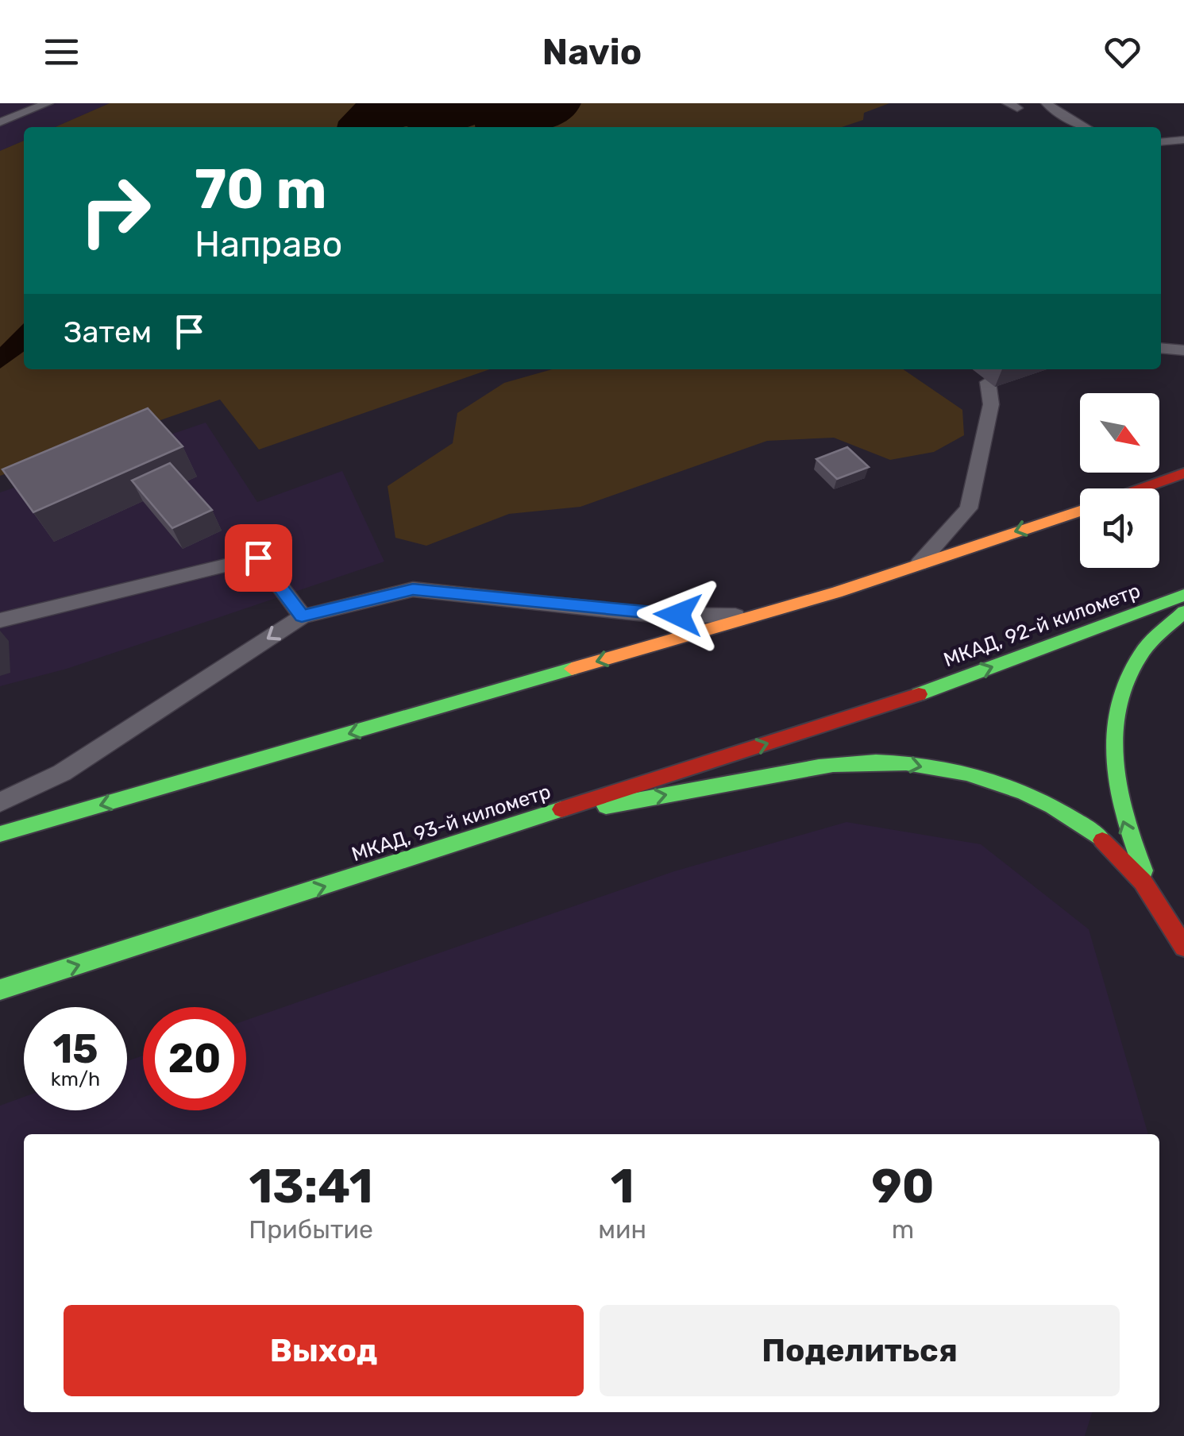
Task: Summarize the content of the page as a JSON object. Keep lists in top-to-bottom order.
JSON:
{
  "streets": {
    "main road": ["МКАД, 92-й километр", "МКАД, 93-й километр"]
  },
  "crossings": [
    ["МКАД, 92-й километр", "МКАД, 93-й километр"]
  ],
  "north": "bottom right",
  "page": {
    "header": "Navio",
    "turn": ["70 m", "Направо"],
    "then": "Затем",
    "speed": "15 km/h",
    "limit": "20",
    "eta": [
      "13:41",
      "Прибытие",
      "1",
      "мин",
      "90",
      "m"
    ],
    "buttons": ["Выход", "Поделиться"]
  }
}
